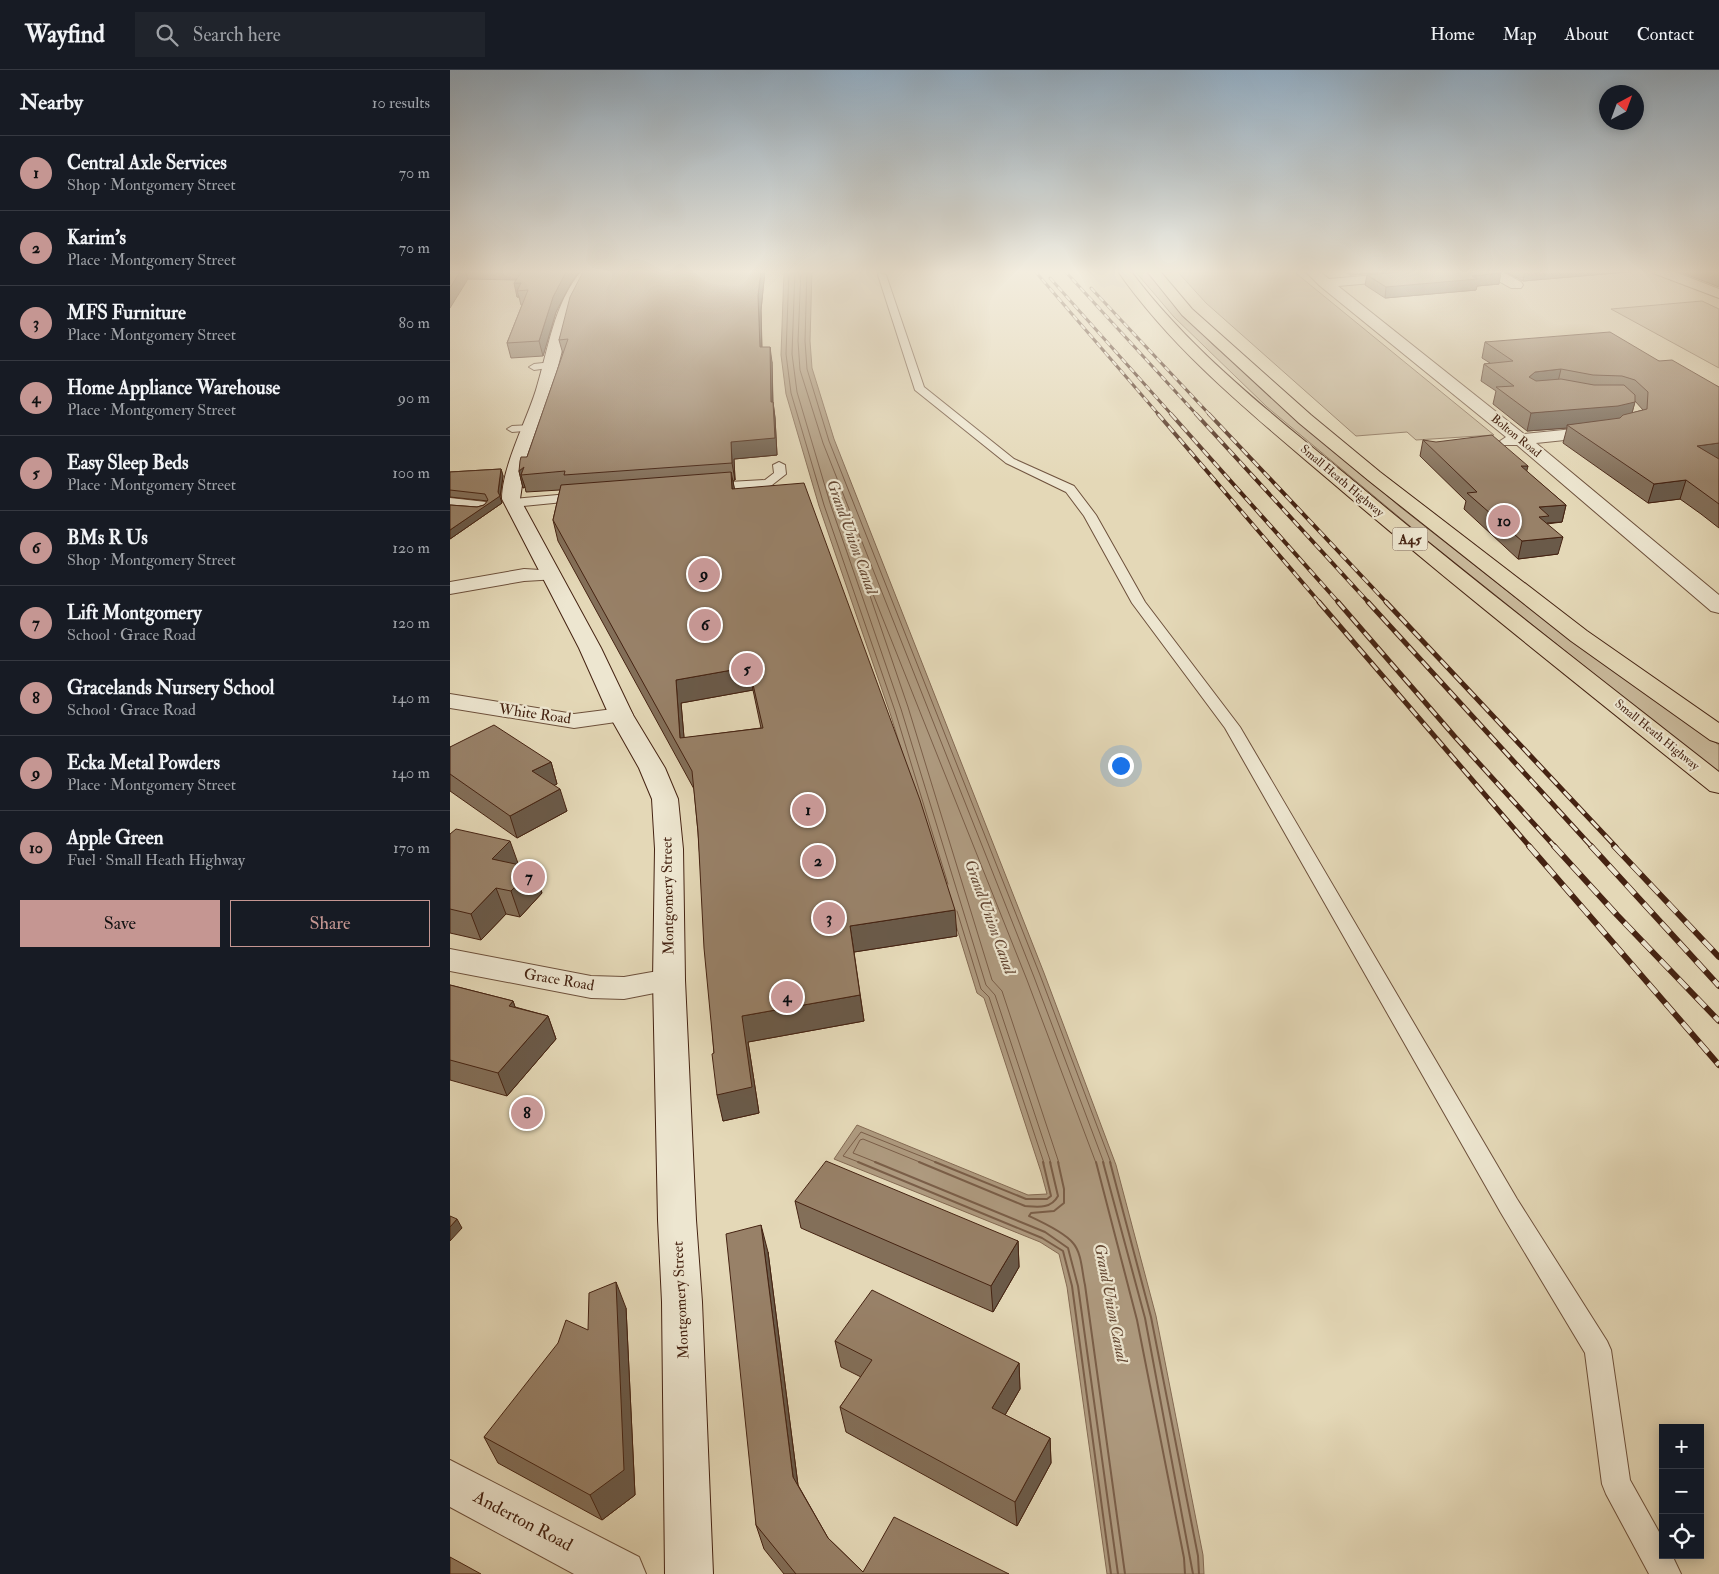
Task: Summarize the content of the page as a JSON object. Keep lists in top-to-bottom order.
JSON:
{
  "streets": {
    "highway": ["Small Heath Highway", "A45"],
    "street": [
      "Bolton Road",
      "White Road",
      "Montgomery Street",
      "Grace Road",
      "Anderton Road"
    ]
  },
  "crossings": [
    ["White Road", "Montgomery Street"],
    ["Montgomery Street", "Grace Road"]
  ],
  "water": ["Grand Union Canal"],
  "north": "top right",
  "page": {
    "header": "Wayfind",
    "search": "Search here",
    "nav": [
      "Home",
      "Map",
      "About",
      "Contact"
    ],
    "heading": ["Nearby", "10 results"],
    "list": [
      {
        "mark": "1",
        "name": "Central Axle Services",
        "note": "Shop · Montgomery Street",
        "value": "70 m"
      },
      {
        "mark": "2",
        "name": "Karim's",
        "note": "Place · Montgomery Street",
        "value": "70 m"
      },
      {
        "mark": "3",
        "name": "MFS Furniture",
        "note": "Place · Montgomery Street",
        "value": "80 m"
      },
      {
        "mark": "4",
        "name": "Home Appliance Warehouse",
        "note": "Place · Montgomery Street",
        "value": "90 m"
      },
      {
        "mark": "5",
        "name": "Easy Sleep Beds",
        "note": "Place · Montgomery Street",
        "value": "100 m"
      },
      {
        "mark": "6",
        "name": "BMs R Us",
        "note": "Shop · Montgomery Street",
        "value": "120 m"
      },
      {
        "mark": "7",
        "name": "Lift Montgomery",
        "note": "School · Grace Road",
        "value": "120 m"
      },
      {
        "mark": "8",
        "name": "Gracelands Nursery School",
        "note": "School · Grace Road",
        "value": "140 m"
      },
      {
        "mark": "9",
        "name": "Ecka Metal Powders",
        "note": "Place · Montgomery Street",
        "value": "140 m"
      },
      {
        "mark": "10",
        "name": "Apple Green",
        "note": "Fuel · Small Heath Highway",
        "value": "170 m"
      }
    ],
    "pins": [
      "10",
      "9",
      "6",
      "5",
      "1",
      "2",
      "7",
      "3",
      "4",
      "8"
    ],
    "buttons": ["Save", "Share"],
    "map_buttons": ["+", "−"]
  }
}
